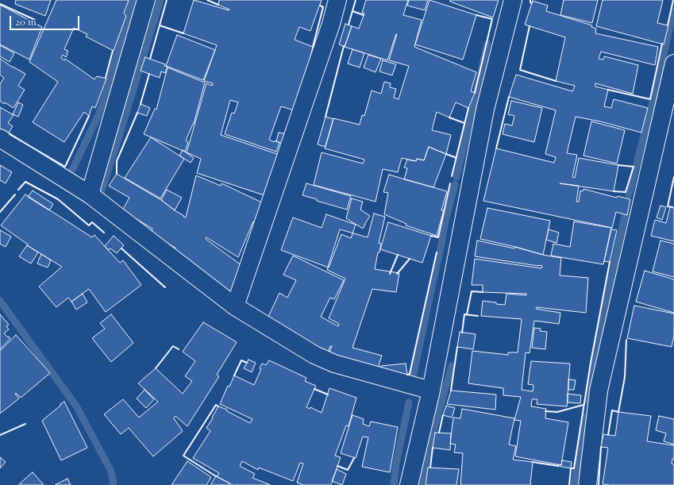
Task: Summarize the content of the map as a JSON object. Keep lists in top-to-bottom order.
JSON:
{
  "scale_bar": "20 m"
}
